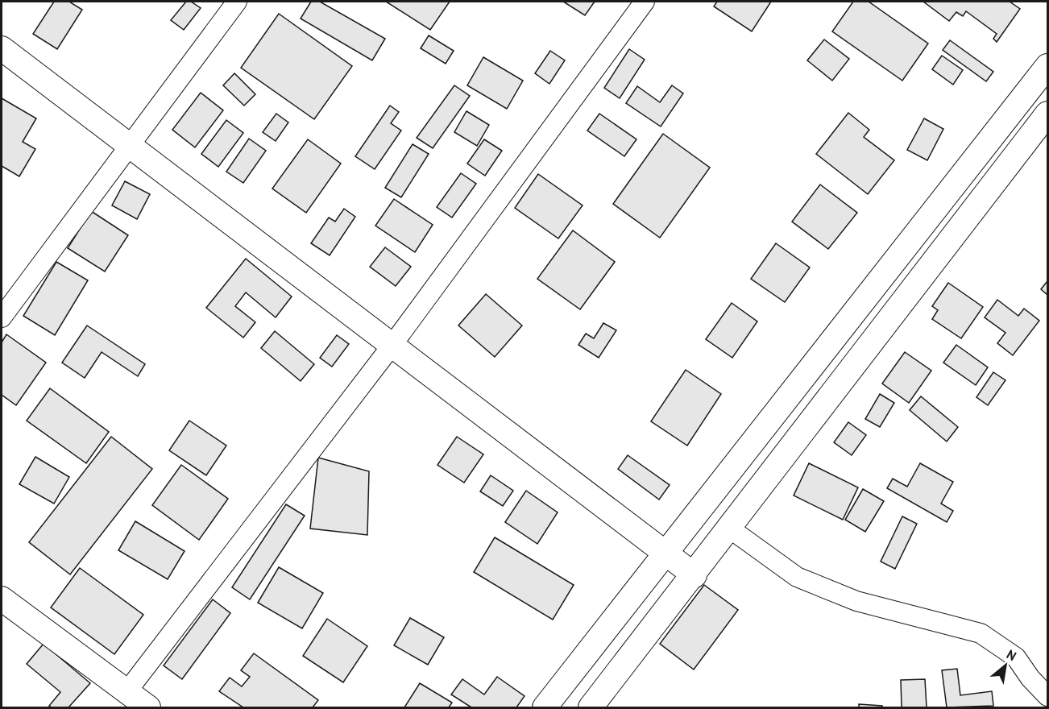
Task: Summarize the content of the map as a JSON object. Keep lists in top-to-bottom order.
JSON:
{
  "north": "top right"
}
